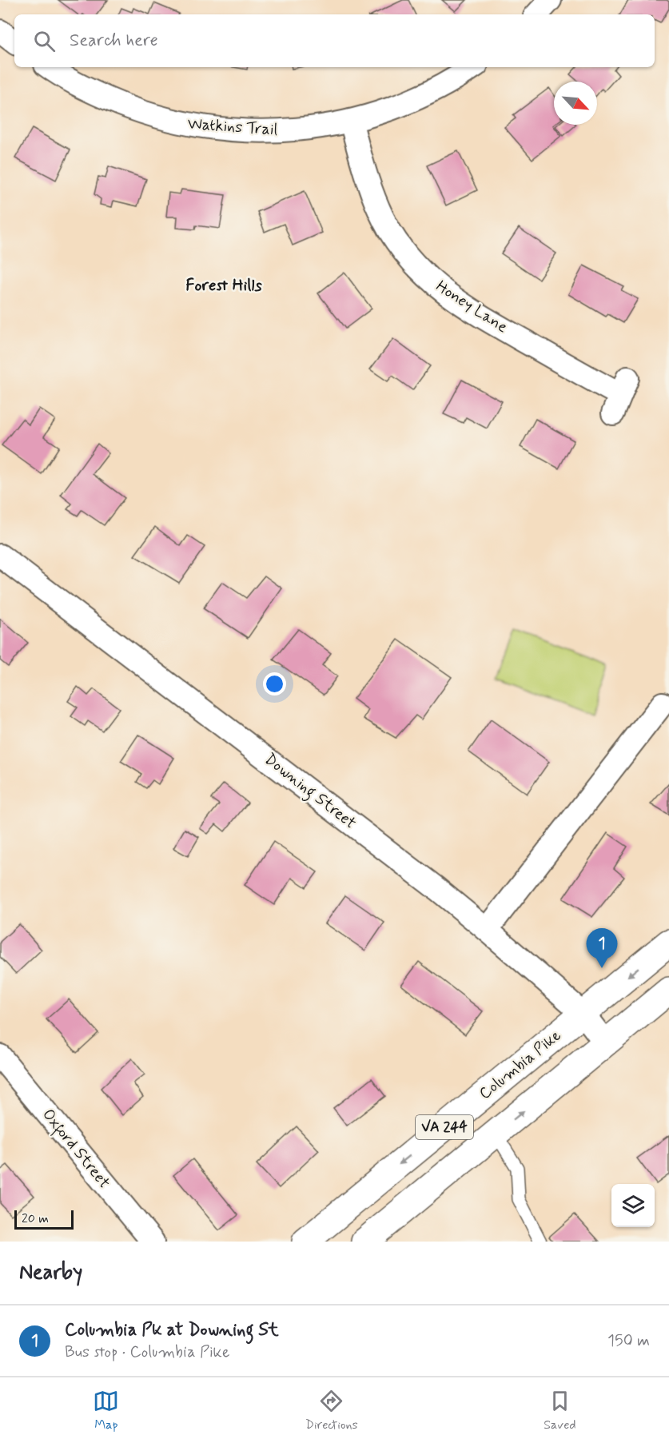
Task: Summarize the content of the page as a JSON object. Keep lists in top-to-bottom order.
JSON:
{
  "streets": {
    "main road": ["Columbia Pike", "VA 244"],
    "street": [
      "Watkins Trail",
      "Honey Lane",
      "Downing Street",
      "Oxford Street"
    ]
  },
  "crossings": [
    ["Watkins Trail", "Honey Lane"],
    ["Downing Street", "Columbia Pike"],
    ["Downing Street", "VA 244"]
  ],
  "districts": ["Forest Hills"],
  "scale_bar": "20 m",
  "north": "bottom right",
  "page": {
    "search": "Search here",
    "pins": "1",
    "scale": "20 m",
    "heading": "Nearby",
    "list": [
      {
        "mark": "1",
        "name": "Columbia Pk at Downing St",
        "note": "Bus stop · Columbia Pike",
        "value": "150 m"
      }
    ],
    "nav": ["Map", "Directions", "Saved"]
  }
}
